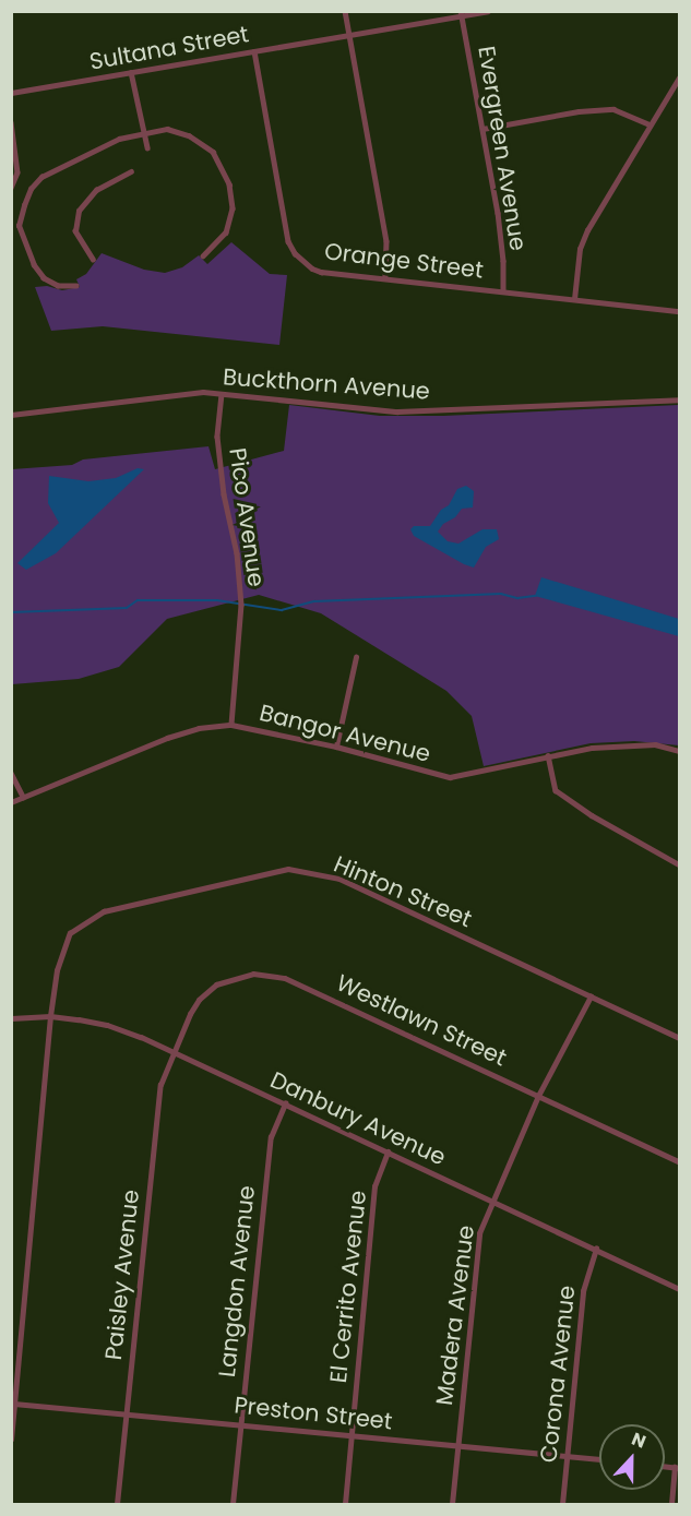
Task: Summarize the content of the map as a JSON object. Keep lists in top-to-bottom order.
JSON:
{
  "streets": {
    "street": [
      "Sultana Street",
      "Evergreen Avenue",
      "Orange Street",
      "Buckthorn Avenue",
      "Pico Avenue",
      "Bangor Avenue",
      "Hinton Street",
      "Westlawn Street",
      "Danbury Avenue",
      "Paisley Avenue",
      "Langdon Avenue",
      "El Cerrito Avenue",
      "Madera Avenue",
      "Corona Avenue",
      "Preston Street"
    ]
  },
  "crossings": [
    ["Sultana Street", "Evergreen Avenue"],
    ["Sultana Street", "Orange Street"],
    ["Evergreen Avenue", "Orange Street"],
    ["Buckthorn Avenue", "Pico Avenue"],
    ["Pico Avenue", "Bangor Avenue"],
    ["Hinton Street", "Danbury Avenue"],
    ["Hinton Street", "Madera Avenue"],
    ["Hinton Street", "Preston Street"],
    ["Westlawn Street", "Danbury Avenue"],
    ["Westlawn Street", "Paisley Avenue"],
    ["Westlawn Street", "Madera Avenue"],
    ["Danbury Avenue", "Paisley Avenue"],
    ["Danbury Avenue", "Langdon Avenue"],
    ["Danbury Avenue", "El Cerrito Avenue"],
    ["Danbury Avenue", "Madera Avenue"],
    ["Danbury Avenue", "Corona Avenue"],
    ["Paisley Avenue", "Preston Street"],
    ["Langdon Avenue", "Preston Street"],
    ["El Cerrito Avenue", "Preston Street"],
    ["Madera Avenue", "Preston Street"],
    ["Corona Avenue", "Preston Street"]
  ],
  "north": "top"
}
